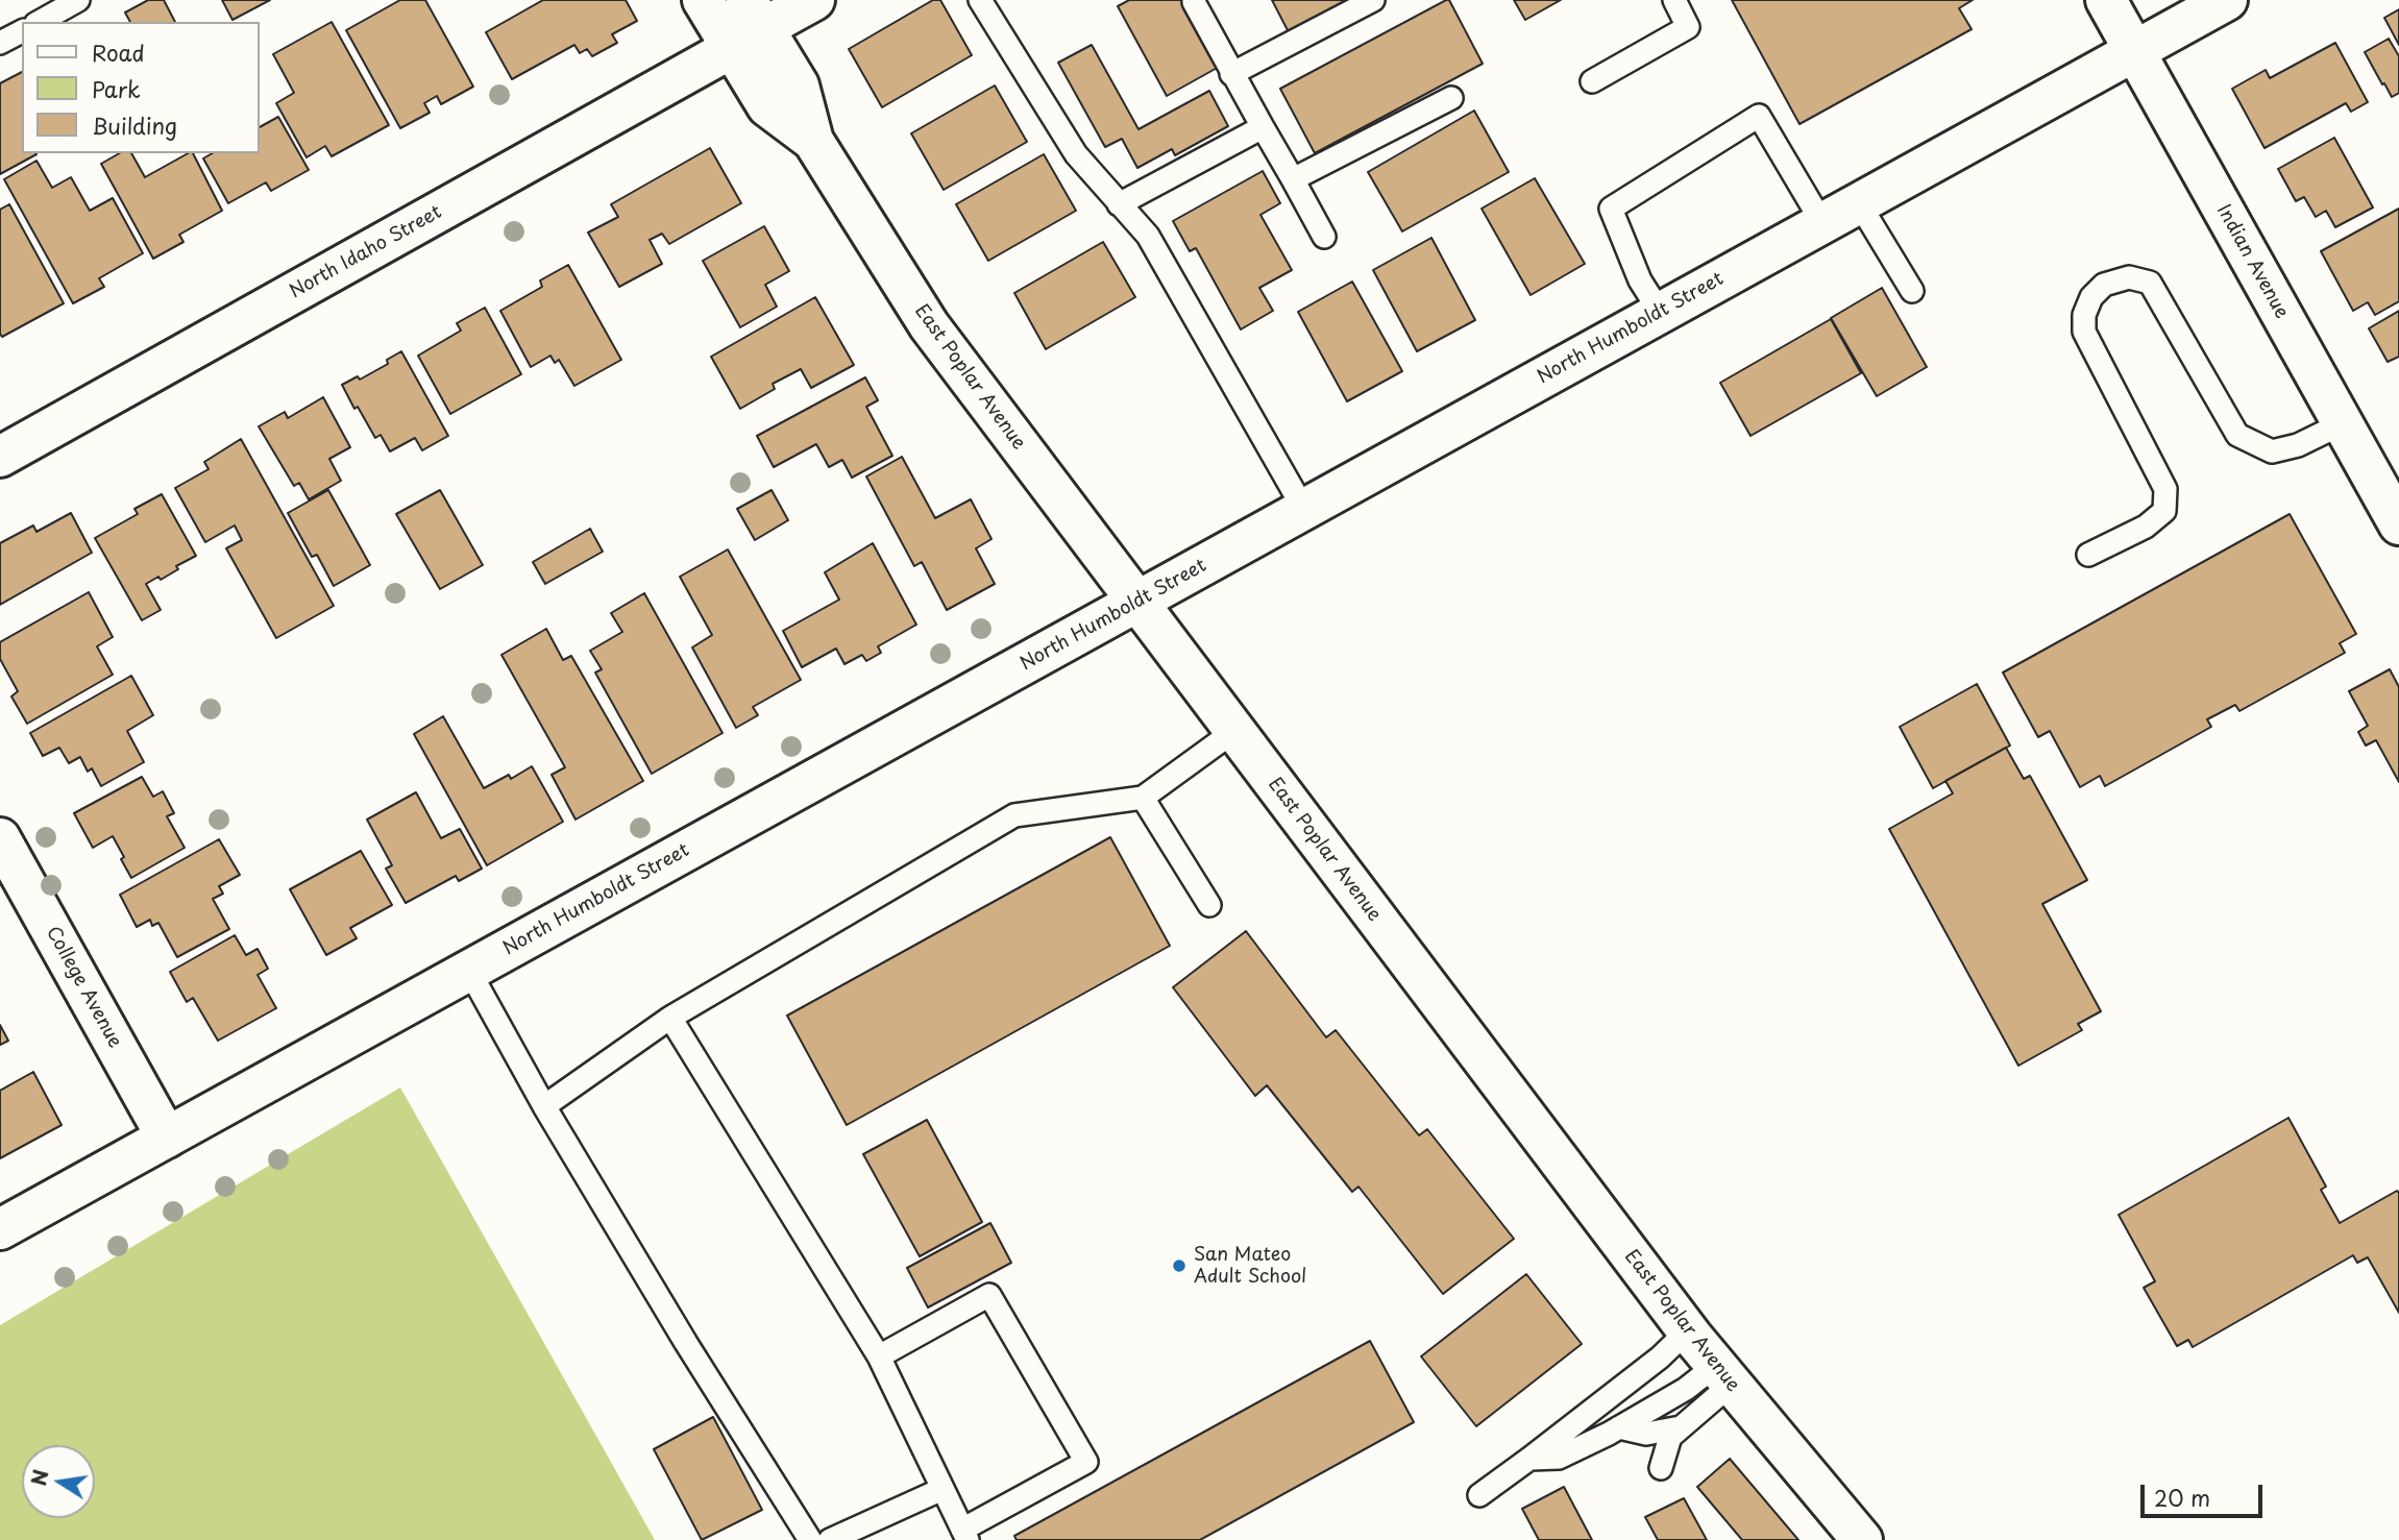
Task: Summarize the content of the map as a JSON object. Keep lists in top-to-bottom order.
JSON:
{
  "streets": {
    "street": [
      "North Idaho Street",
      "Indian Avenue",
      "North Humboldt Street",
      "East Poplar Avenue",
      "College Avenue"
    ]
  },
  "crossings": [
    ["North Idaho Street", "East Poplar Avenue"],
    ["Indian Avenue", "North Humboldt Street"],
    ["North Humboldt Street", "East Poplar Avenue"],
    ["North Humboldt Street", "College Avenue"]
  ],
  "places": ["San Mateo Adult School"],
  "legend": ["Road", "Park", "Building"],
  "scale_bar": "20 m",
  "north": "left"
}
